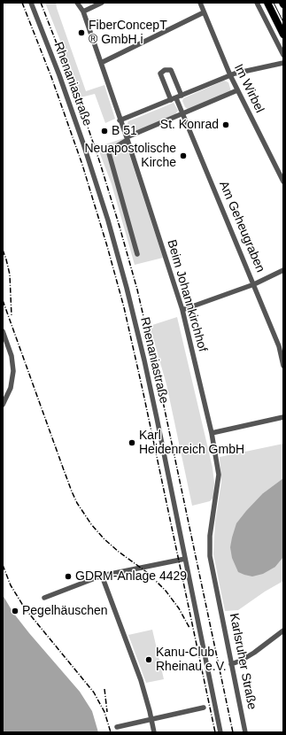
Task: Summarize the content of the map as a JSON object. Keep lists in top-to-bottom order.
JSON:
{
  "streets": {
    "street": [
      "Rhenaniastraße",
      "Im Wirbel",
      "Am Geheugraben",
      "Beim Johannkirchhof",
      "Karlsruher Straße"
    ]
  },
  "crossings": [
    ["Beim Johannkirchhof", "Karlsruher Straße"]
  ],
  "places": [
    "FiberConcepT ® GmbH i",
    "St. Konrad",
    "B 51",
    "Neuapostolische Kirche",
    "Karl Heidenreich GmbH",
    "GDRM-Anlage 4429",
    "Pegelhäuschen",
    "Kanu-Club Rheinau e.V."
  ]
}
